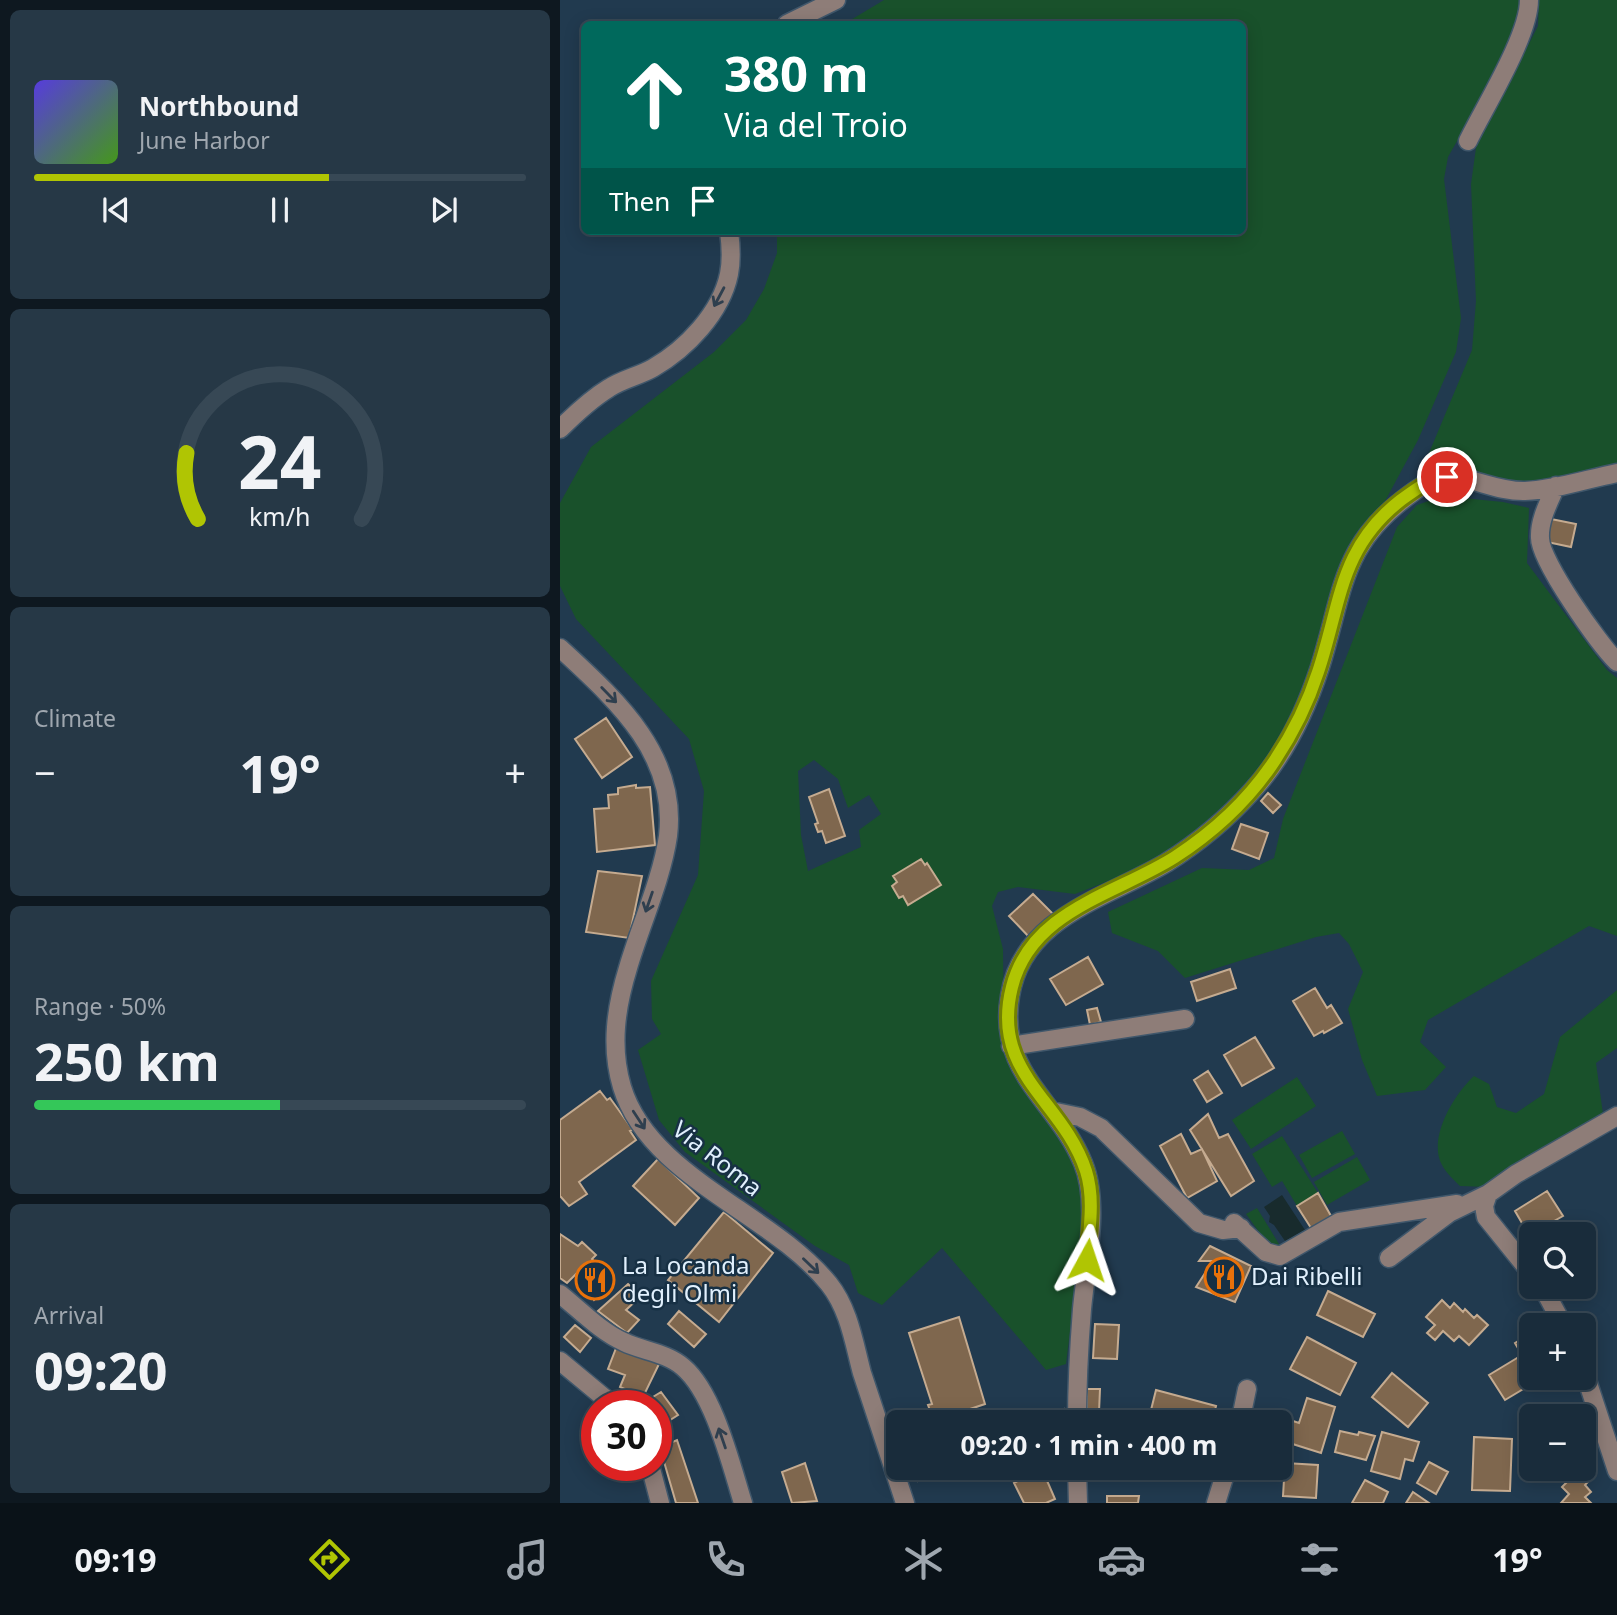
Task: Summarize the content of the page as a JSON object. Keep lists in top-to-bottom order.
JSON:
{
  "streets": {
    "street": ["Via Roma"]
  },
  "one_way": ["Via Roma"],
  "places": {
    "restaurant": ["Dai Ribelli", "La Locanda degli Olmi"]
  },
  "page": {
    "turn": ["380 m", "Via del Troio"],
    "song": ["Northbound", "June Harbor"],
    "then": "Then",
    "tile": [
      "Climate",
      ["Range · 50%", "250 km"],
      ["Arrival", "09:20"]
    ],
    "heat": ["−", "19°", "+"],
    "map_buttons": ["+", "−"],
    "limit": "30",
    "trip": "09:20 · 1 min · 400 m",
    "tabs": ["09:19", "19°"],
    "gauge": ["24", "km/h"]
  }
}
